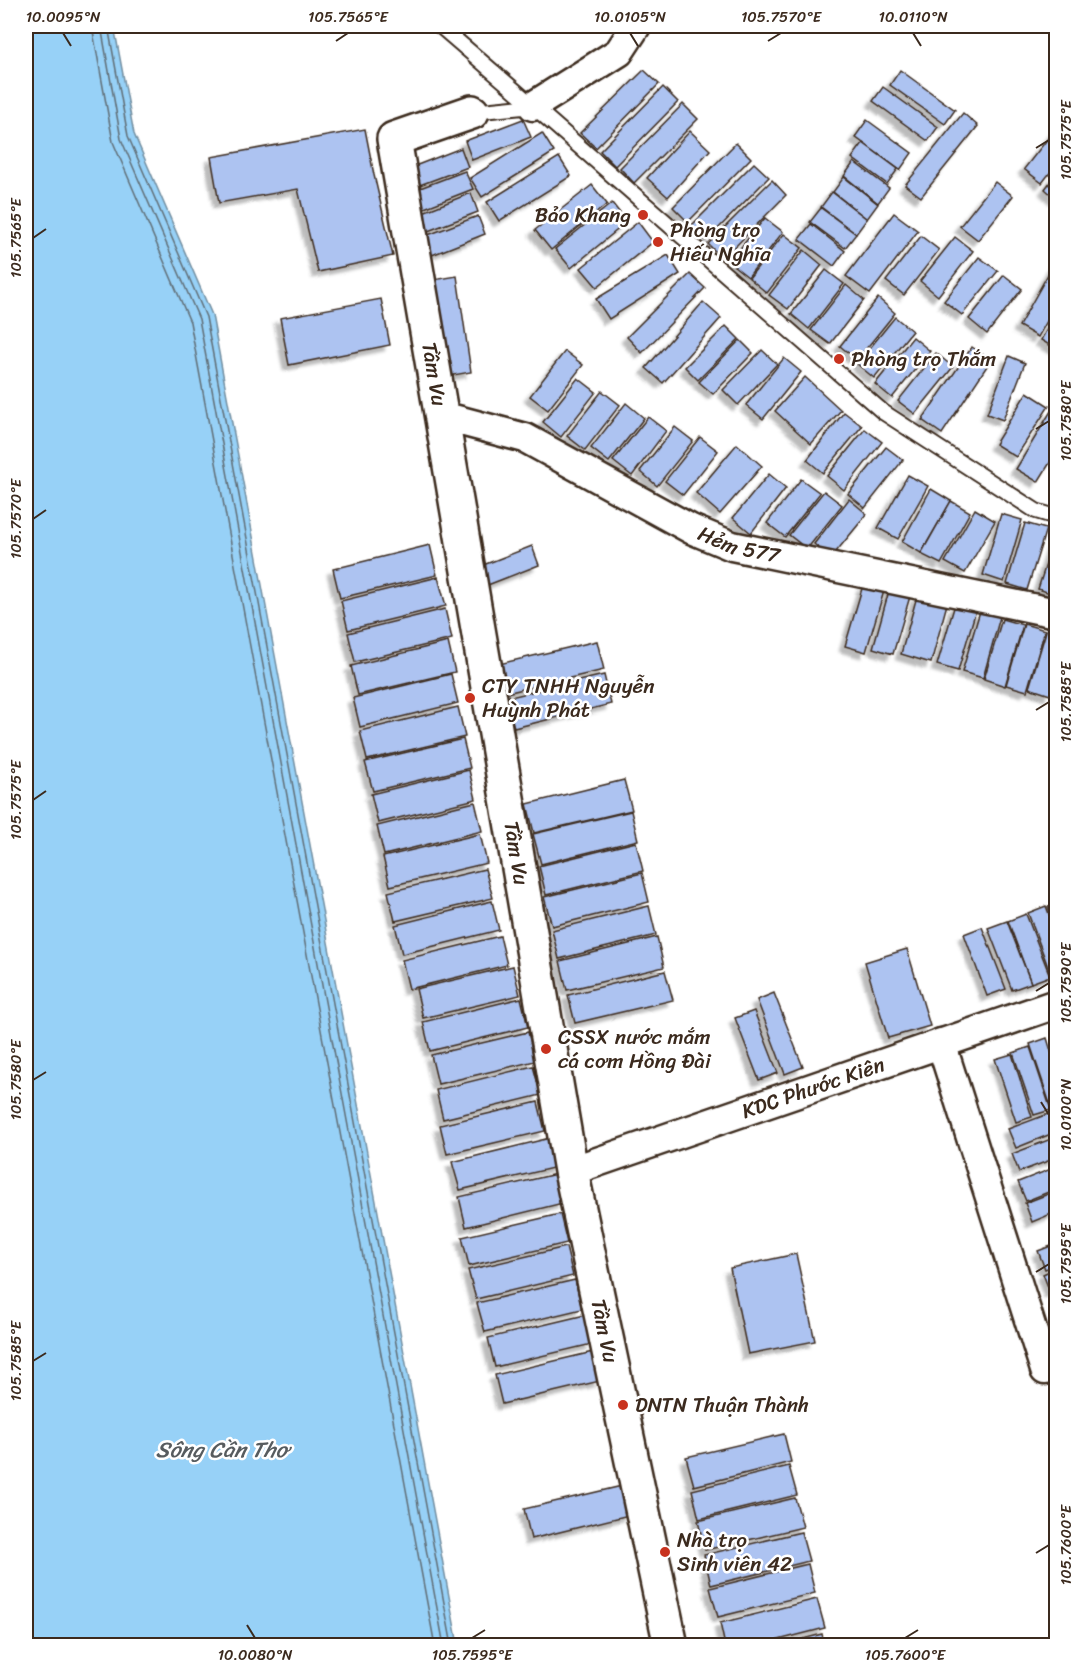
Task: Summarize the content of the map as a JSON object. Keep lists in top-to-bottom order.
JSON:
{
  "streets": {
    "street": ["Tầm Vu", "Hẻm 577", "KDC Phước Kiên"]
  },
  "crossings": [
    ["Tầm Vu", "Hẻm 577"],
    ["Tầm Vu", "KDC Phước Kiên"]
  ],
  "water": ["Sông Cần Thơ"],
  "places": [
    "Bảo Khang",
    "Phòng trọ Hiếu Nghĩa",
    "Phòng trọ Thắm",
    "CTY TNHH Nguyễn Huỳnh Phát",
    "CSSX nước mắm cá cơm Hồng Đài",
    "DNTN Thuận Thành",
    "Nhà trọ Sinh viên 42"
  ],
  "coordinates": [
    "10.0095°N",
    "105.7565°E",
    "10.0105°N",
    "105.7570°E",
    "10.0110°N",
    "105.7575°E",
    "105.7580°E",
    "105.7585°E",
    "105.7590°E",
    "10.0100°N",
    "105.7595°E",
    "105.7600°E",
    "10.0080°N"
  ]
}
